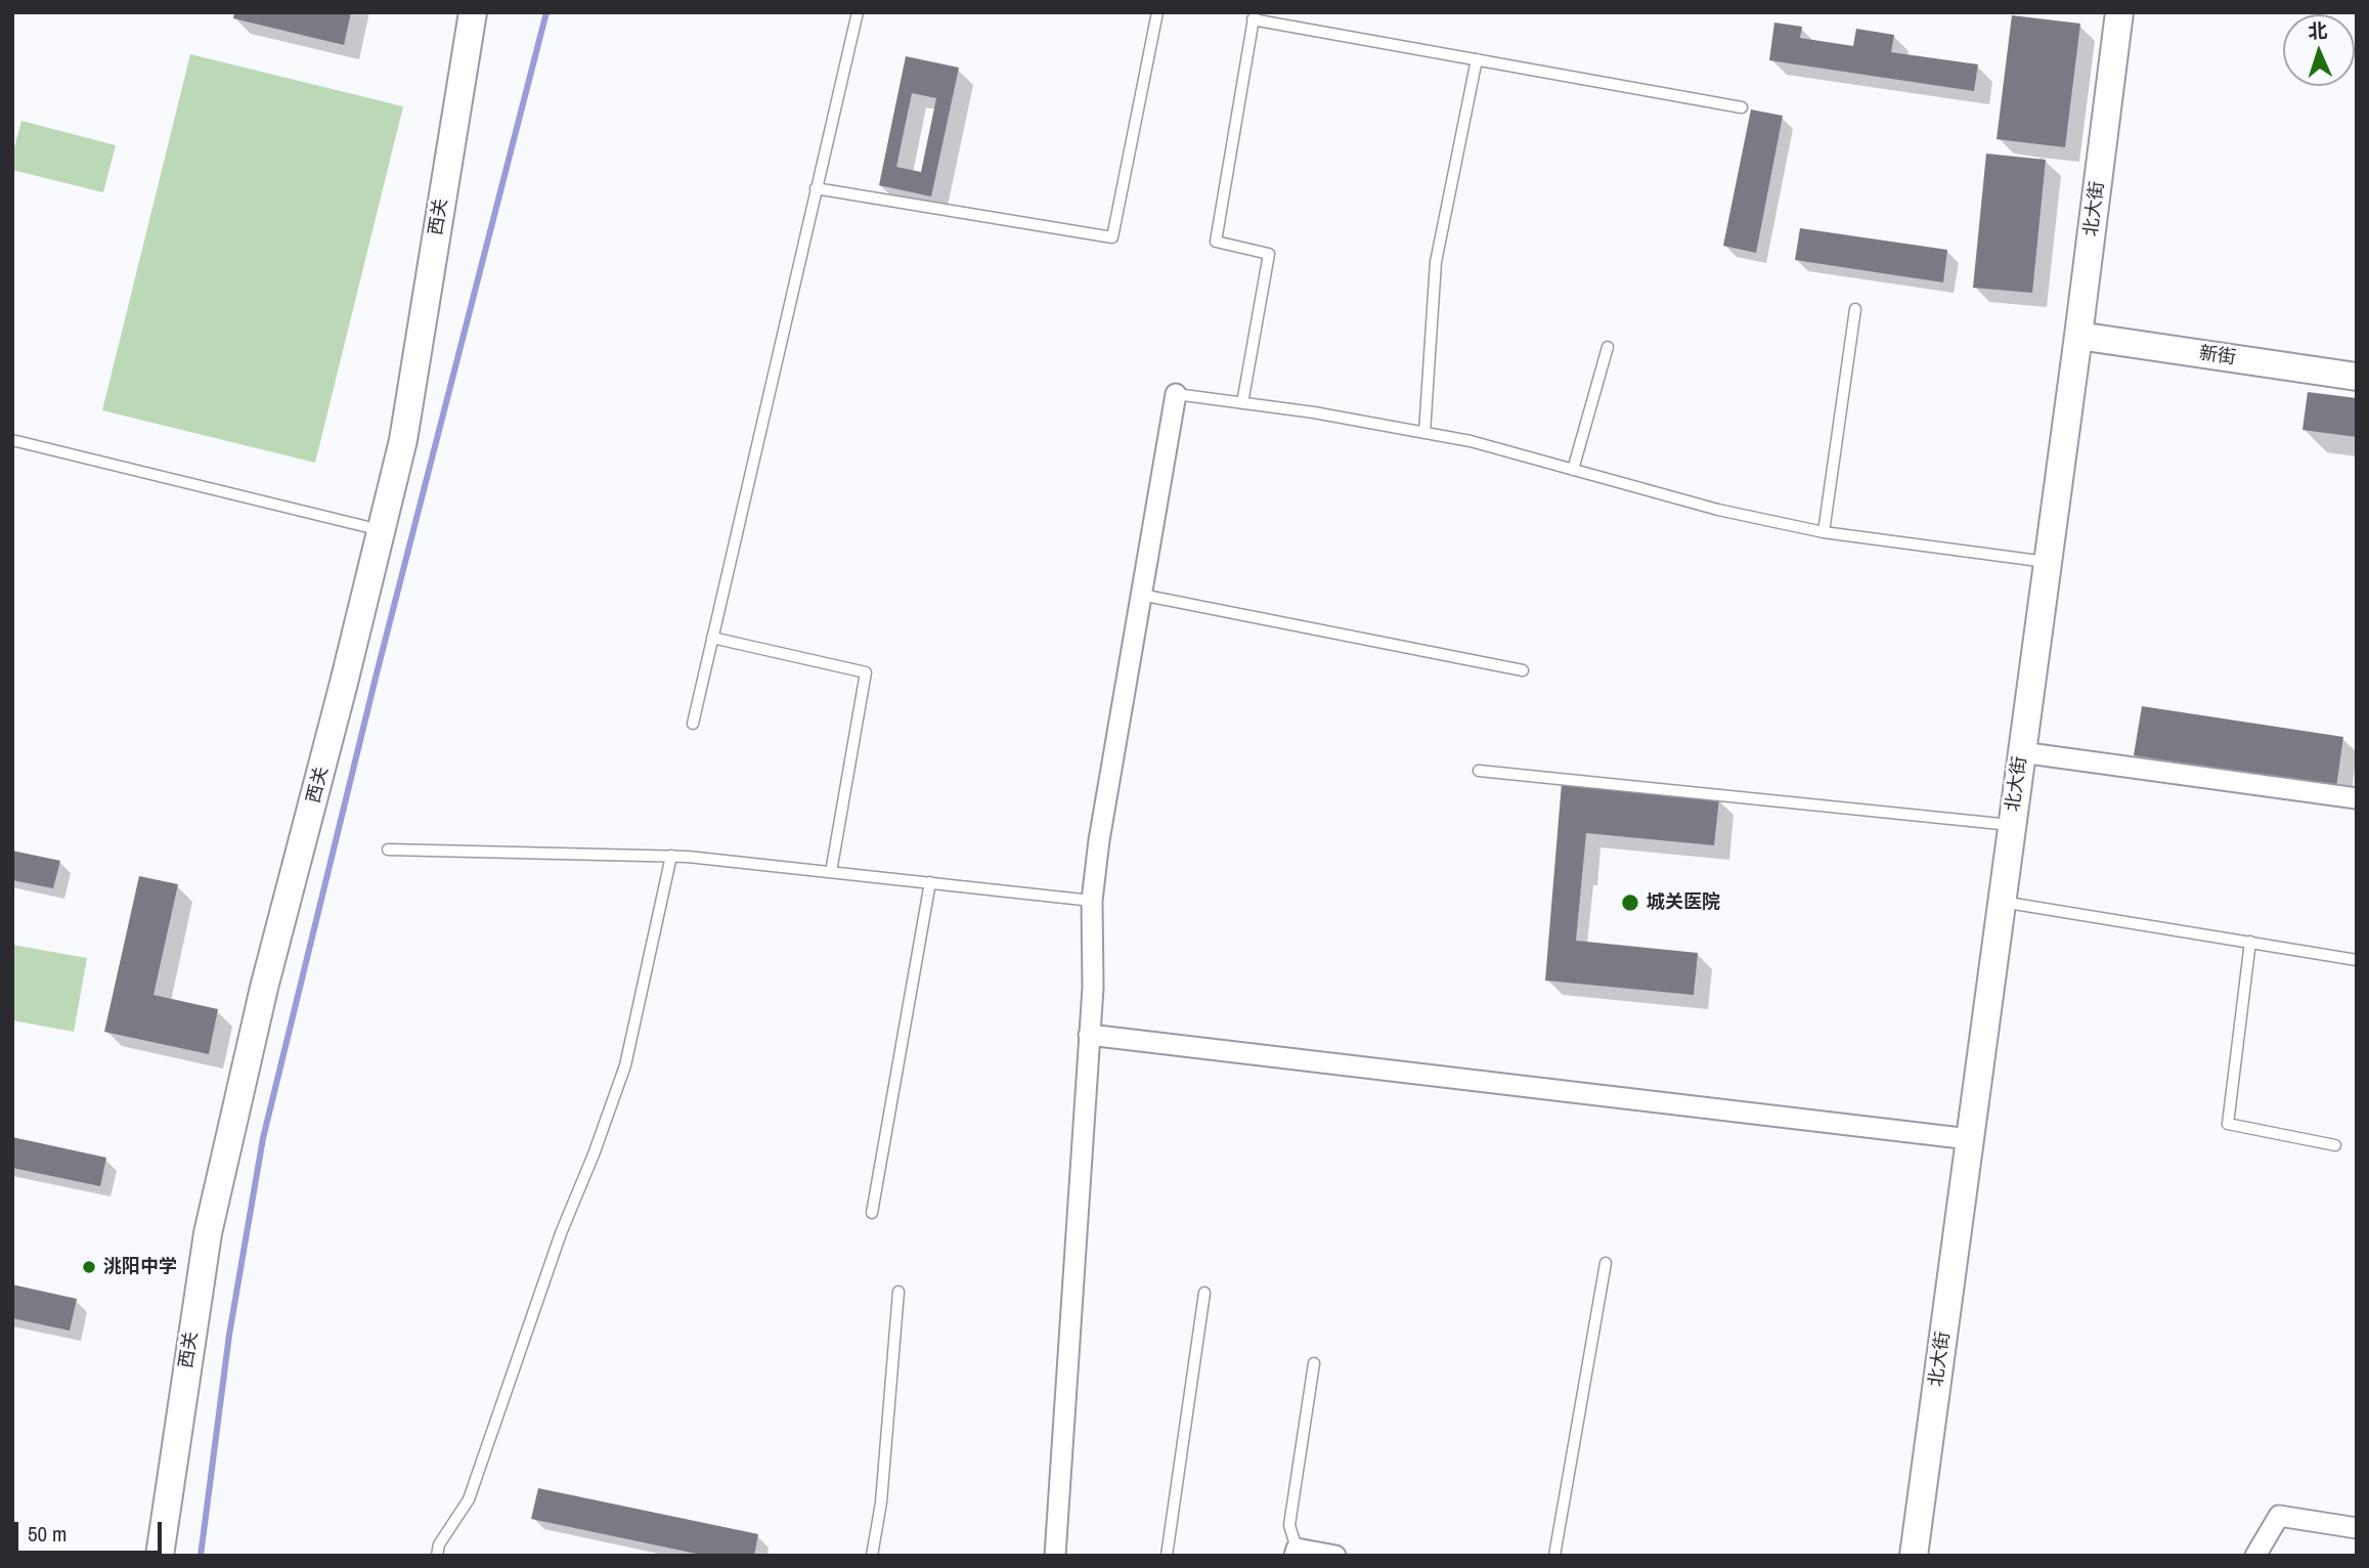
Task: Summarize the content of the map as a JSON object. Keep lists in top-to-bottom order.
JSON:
{
  "streets": {
    "street": ["北大街", "西关", "新街"]
  },
  "crossings": [
    ["北大街", "新街"]
  ],
  "places": ["城关医院", "洮阳中学"],
  "scale_bar": "50 m",
  "north": "top"
}
